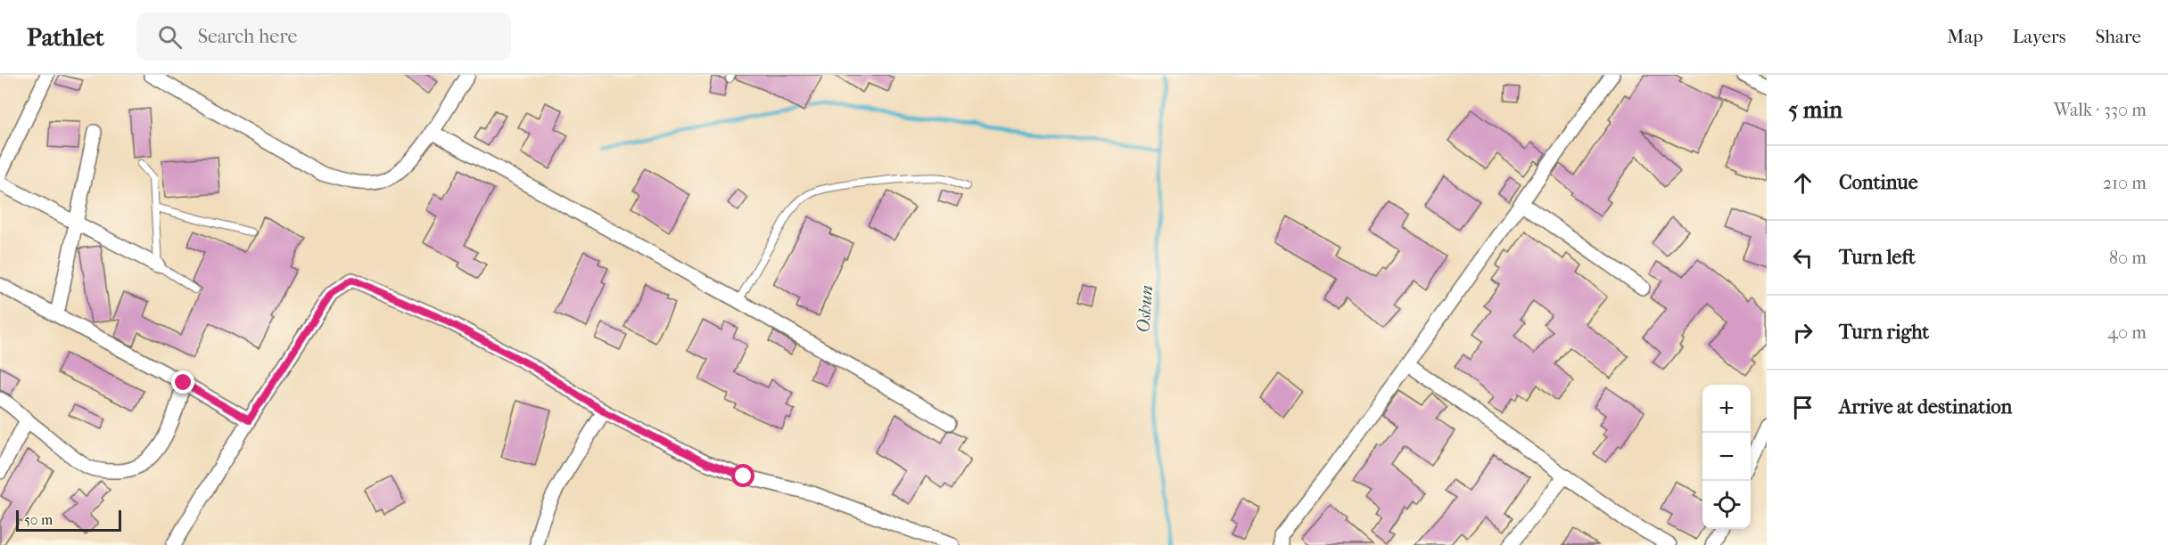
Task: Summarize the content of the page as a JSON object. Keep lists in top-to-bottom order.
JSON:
{
  "water": ["Oshun"],
  "scale_bar": "50 m",
  "page": {
    "header": "Pathlet",
    "search": "Search here",
    "nav": ["Map", "Layers", "Share"],
    "heading": ["5 min", "Walk · 330 m"],
    "list": [
      ["Continue", "210 m"],
      ["Turn left", "80 m"],
      ["Turn right", "40 m"],
      "Arrive at destination"
    ],
    "map_buttons": ["+", "−"],
    "scale": "50 m"
  }
}
